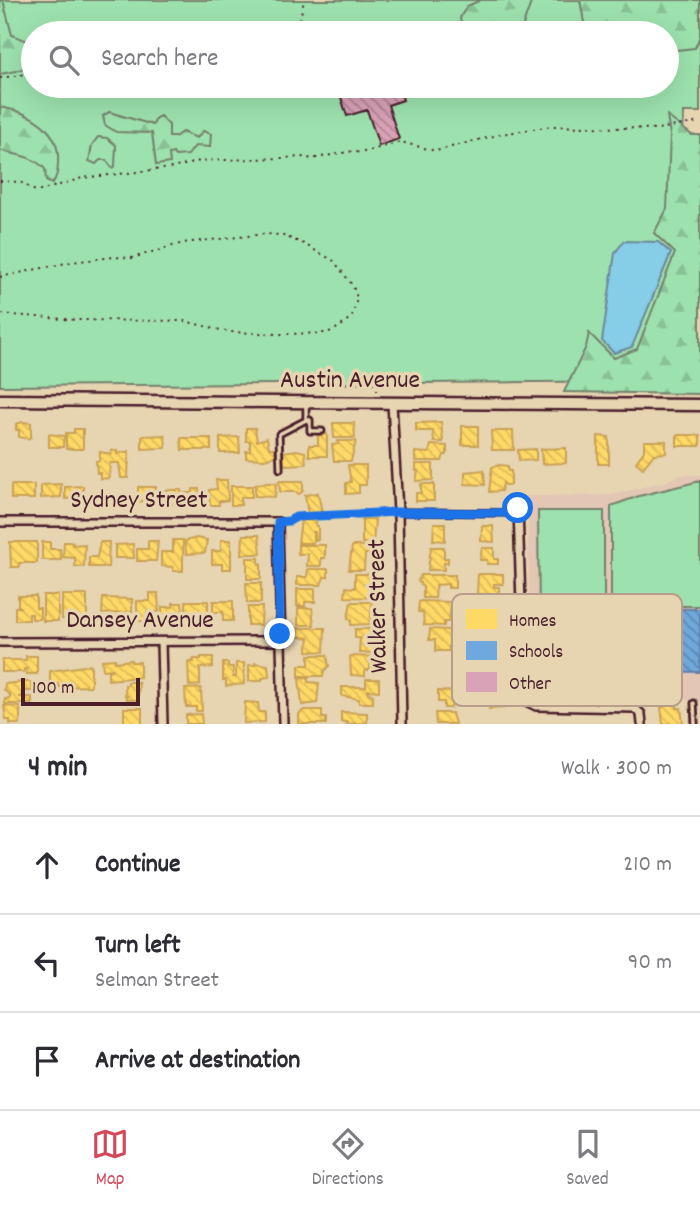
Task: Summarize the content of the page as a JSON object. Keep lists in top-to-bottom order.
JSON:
{
  "streets": {
    "main road": ["Austin Avenue"],
    "street": ["Sydney Street", "Walker Street", "Dansey Avenue"]
  },
  "crossings": [
    ["Austin Avenue", "Walker Street"]
  ],
  "legend": ["Homes", "Schools", "Other"],
  "scale_bar": "100 m",
  "page": {
    "search": "Search here",
    "scale": "100 m",
    "heading": ["4 min", "Walk · 300 m"],
    "list": [
      ["Continue", "210 m"],
      ["Turn left", "Selman Street", "90 m"],
      "Arrive at destination"
    ],
    "nav": ["Map", "Directions", "Saved"]
  }
}
